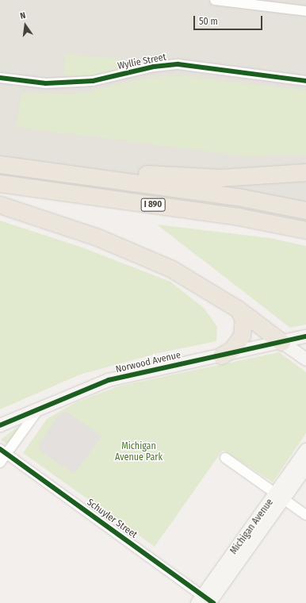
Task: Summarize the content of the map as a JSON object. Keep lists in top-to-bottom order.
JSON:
{
  "streets": {
    "highway": ["I 890"],
    "street": [
      "Wyllie Street",
      "Norwood Avenue",
      "Schuyler Street",
      "Michigan Avenue"
    ]
  },
  "crossings": [
    ["Schuyler Street", "Michigan Avenue"]
  ],
  "parks": ["Michigan Avenue Park"],
  "scale_bar": "50 m",
  "north": "top"
}
